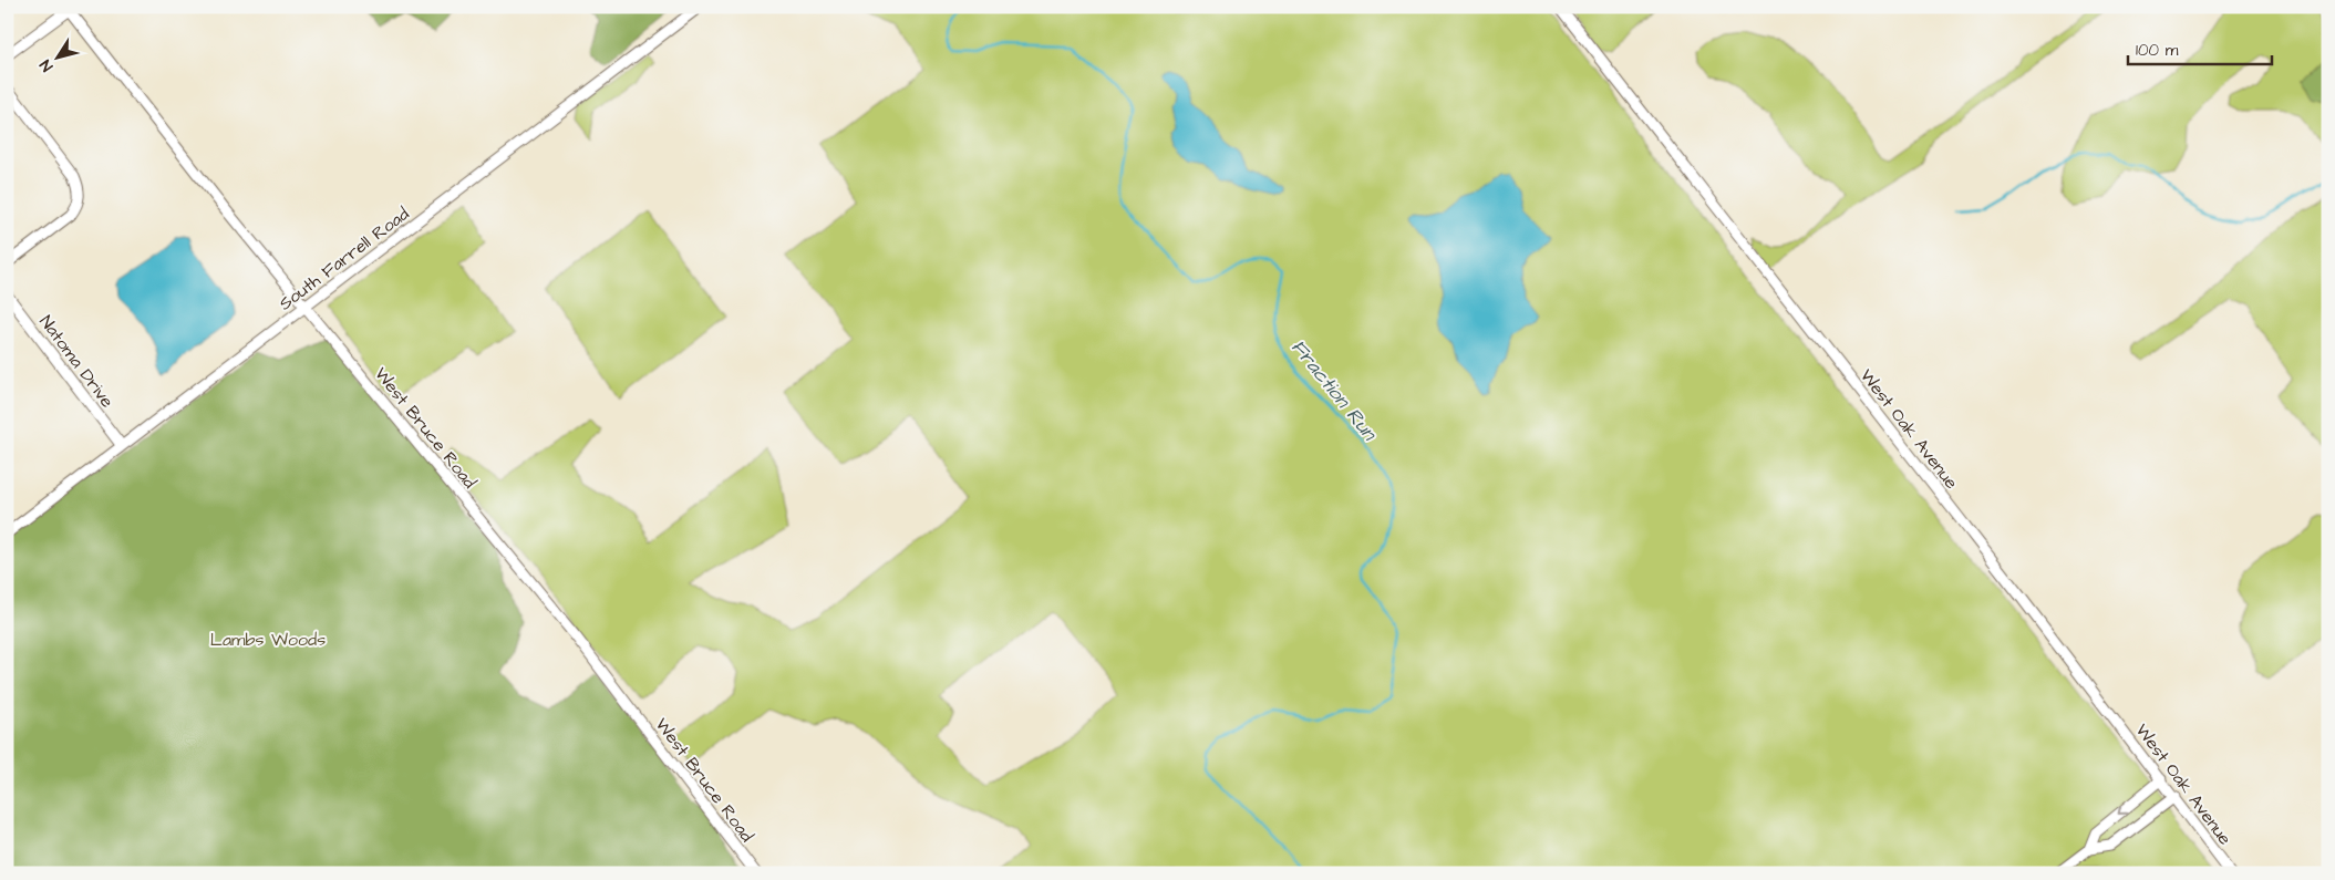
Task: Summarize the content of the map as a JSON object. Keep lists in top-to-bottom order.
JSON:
{
  "streets": {
    "street": [
      "South Farrell Road",
      "Natoma Drive",
      "West Bruce Road",
      "West Oak Avenue"
    ]
  },
  "crossings": [
    ["South Farrell Road", "Natoma Drive"],
    ["South Farrell Road", "West Bruce Road"]
  ],
  "water": ["Fraction Run"],
  "parks": ["Lambs Woods"],
  "scale_bar": "100 m",
  "north": "bottom left"
}
